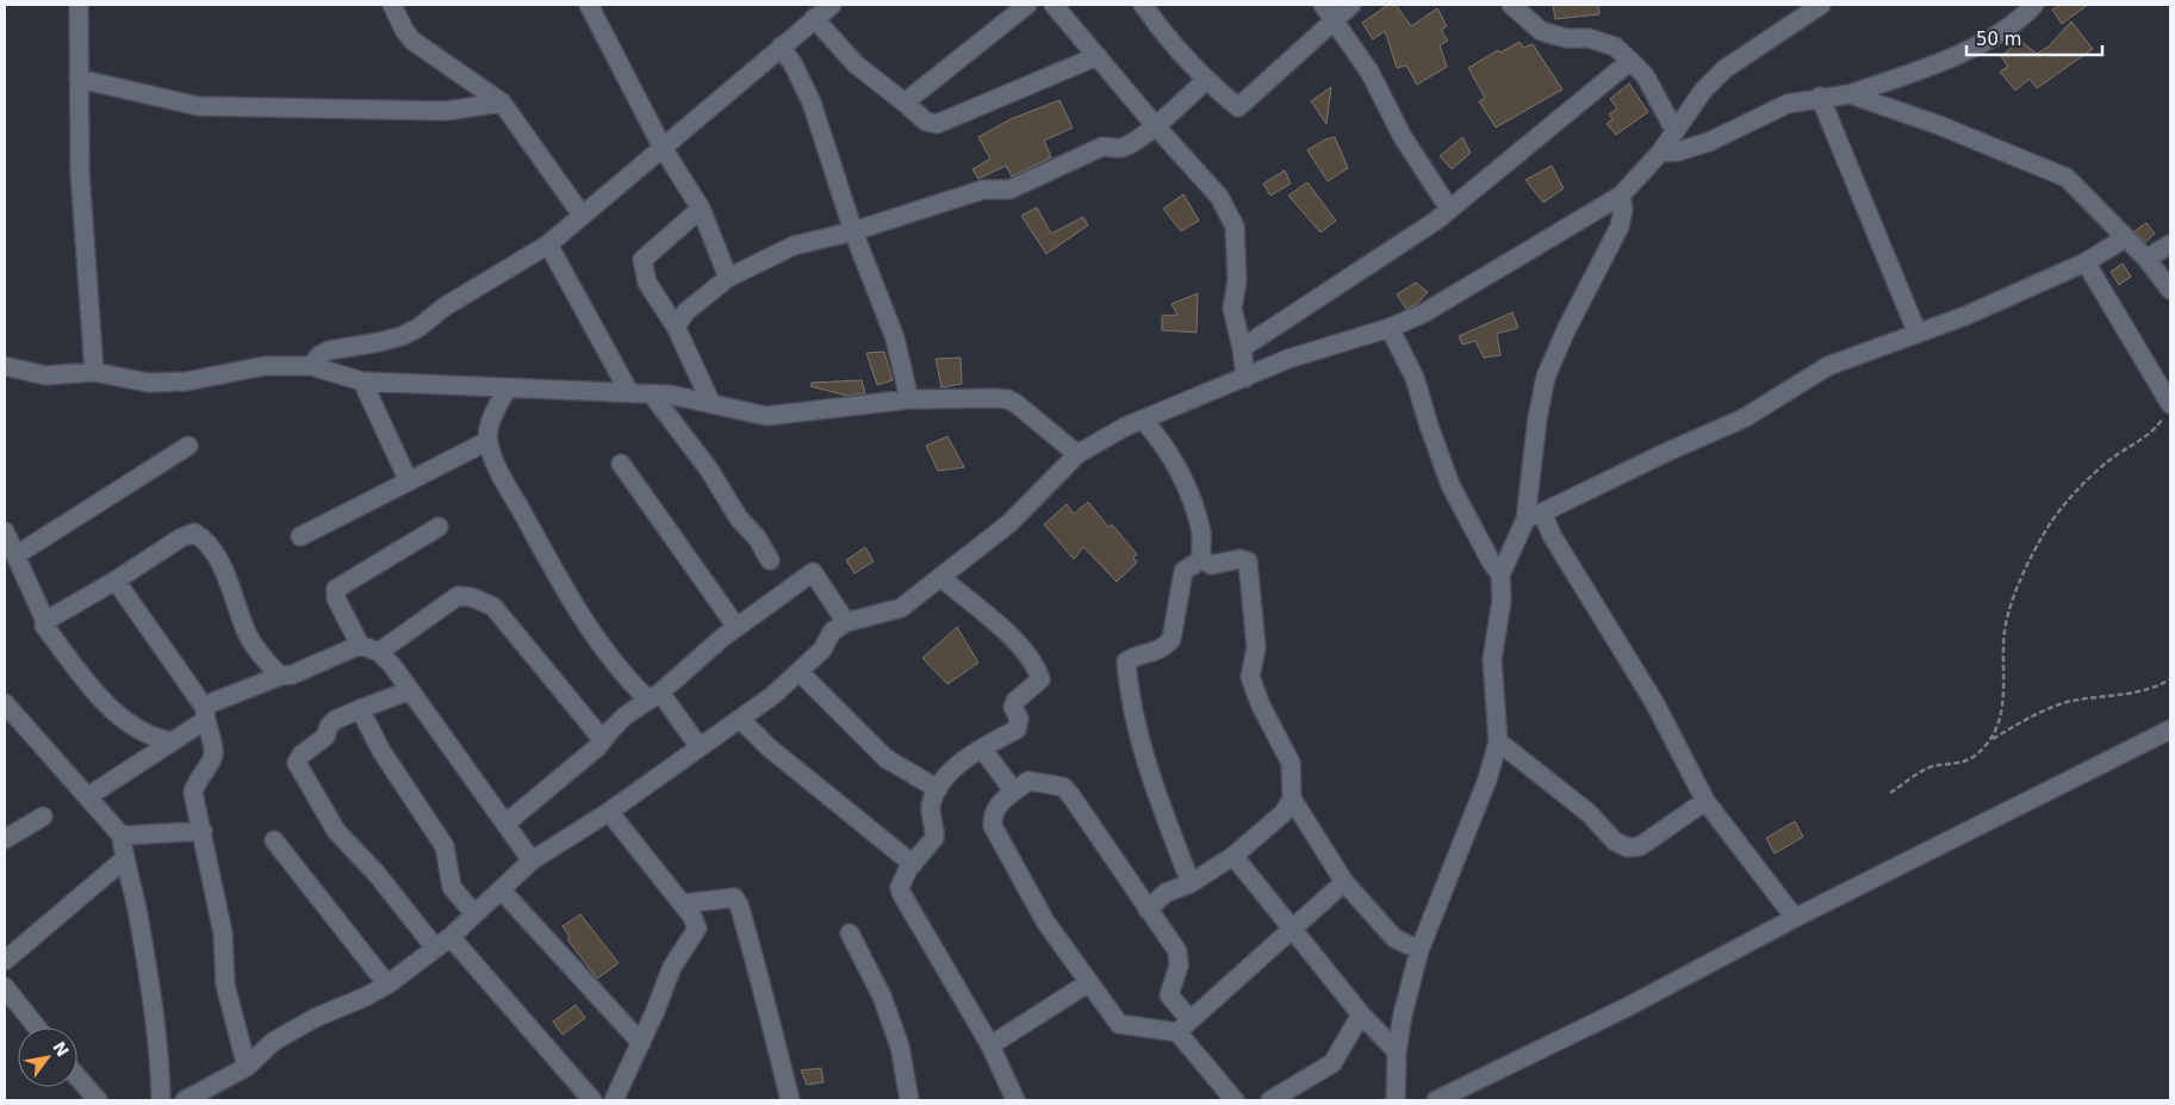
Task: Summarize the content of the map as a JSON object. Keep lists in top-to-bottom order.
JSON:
{
  "scale_bar": "50 m",
  "north": "top right"
}
